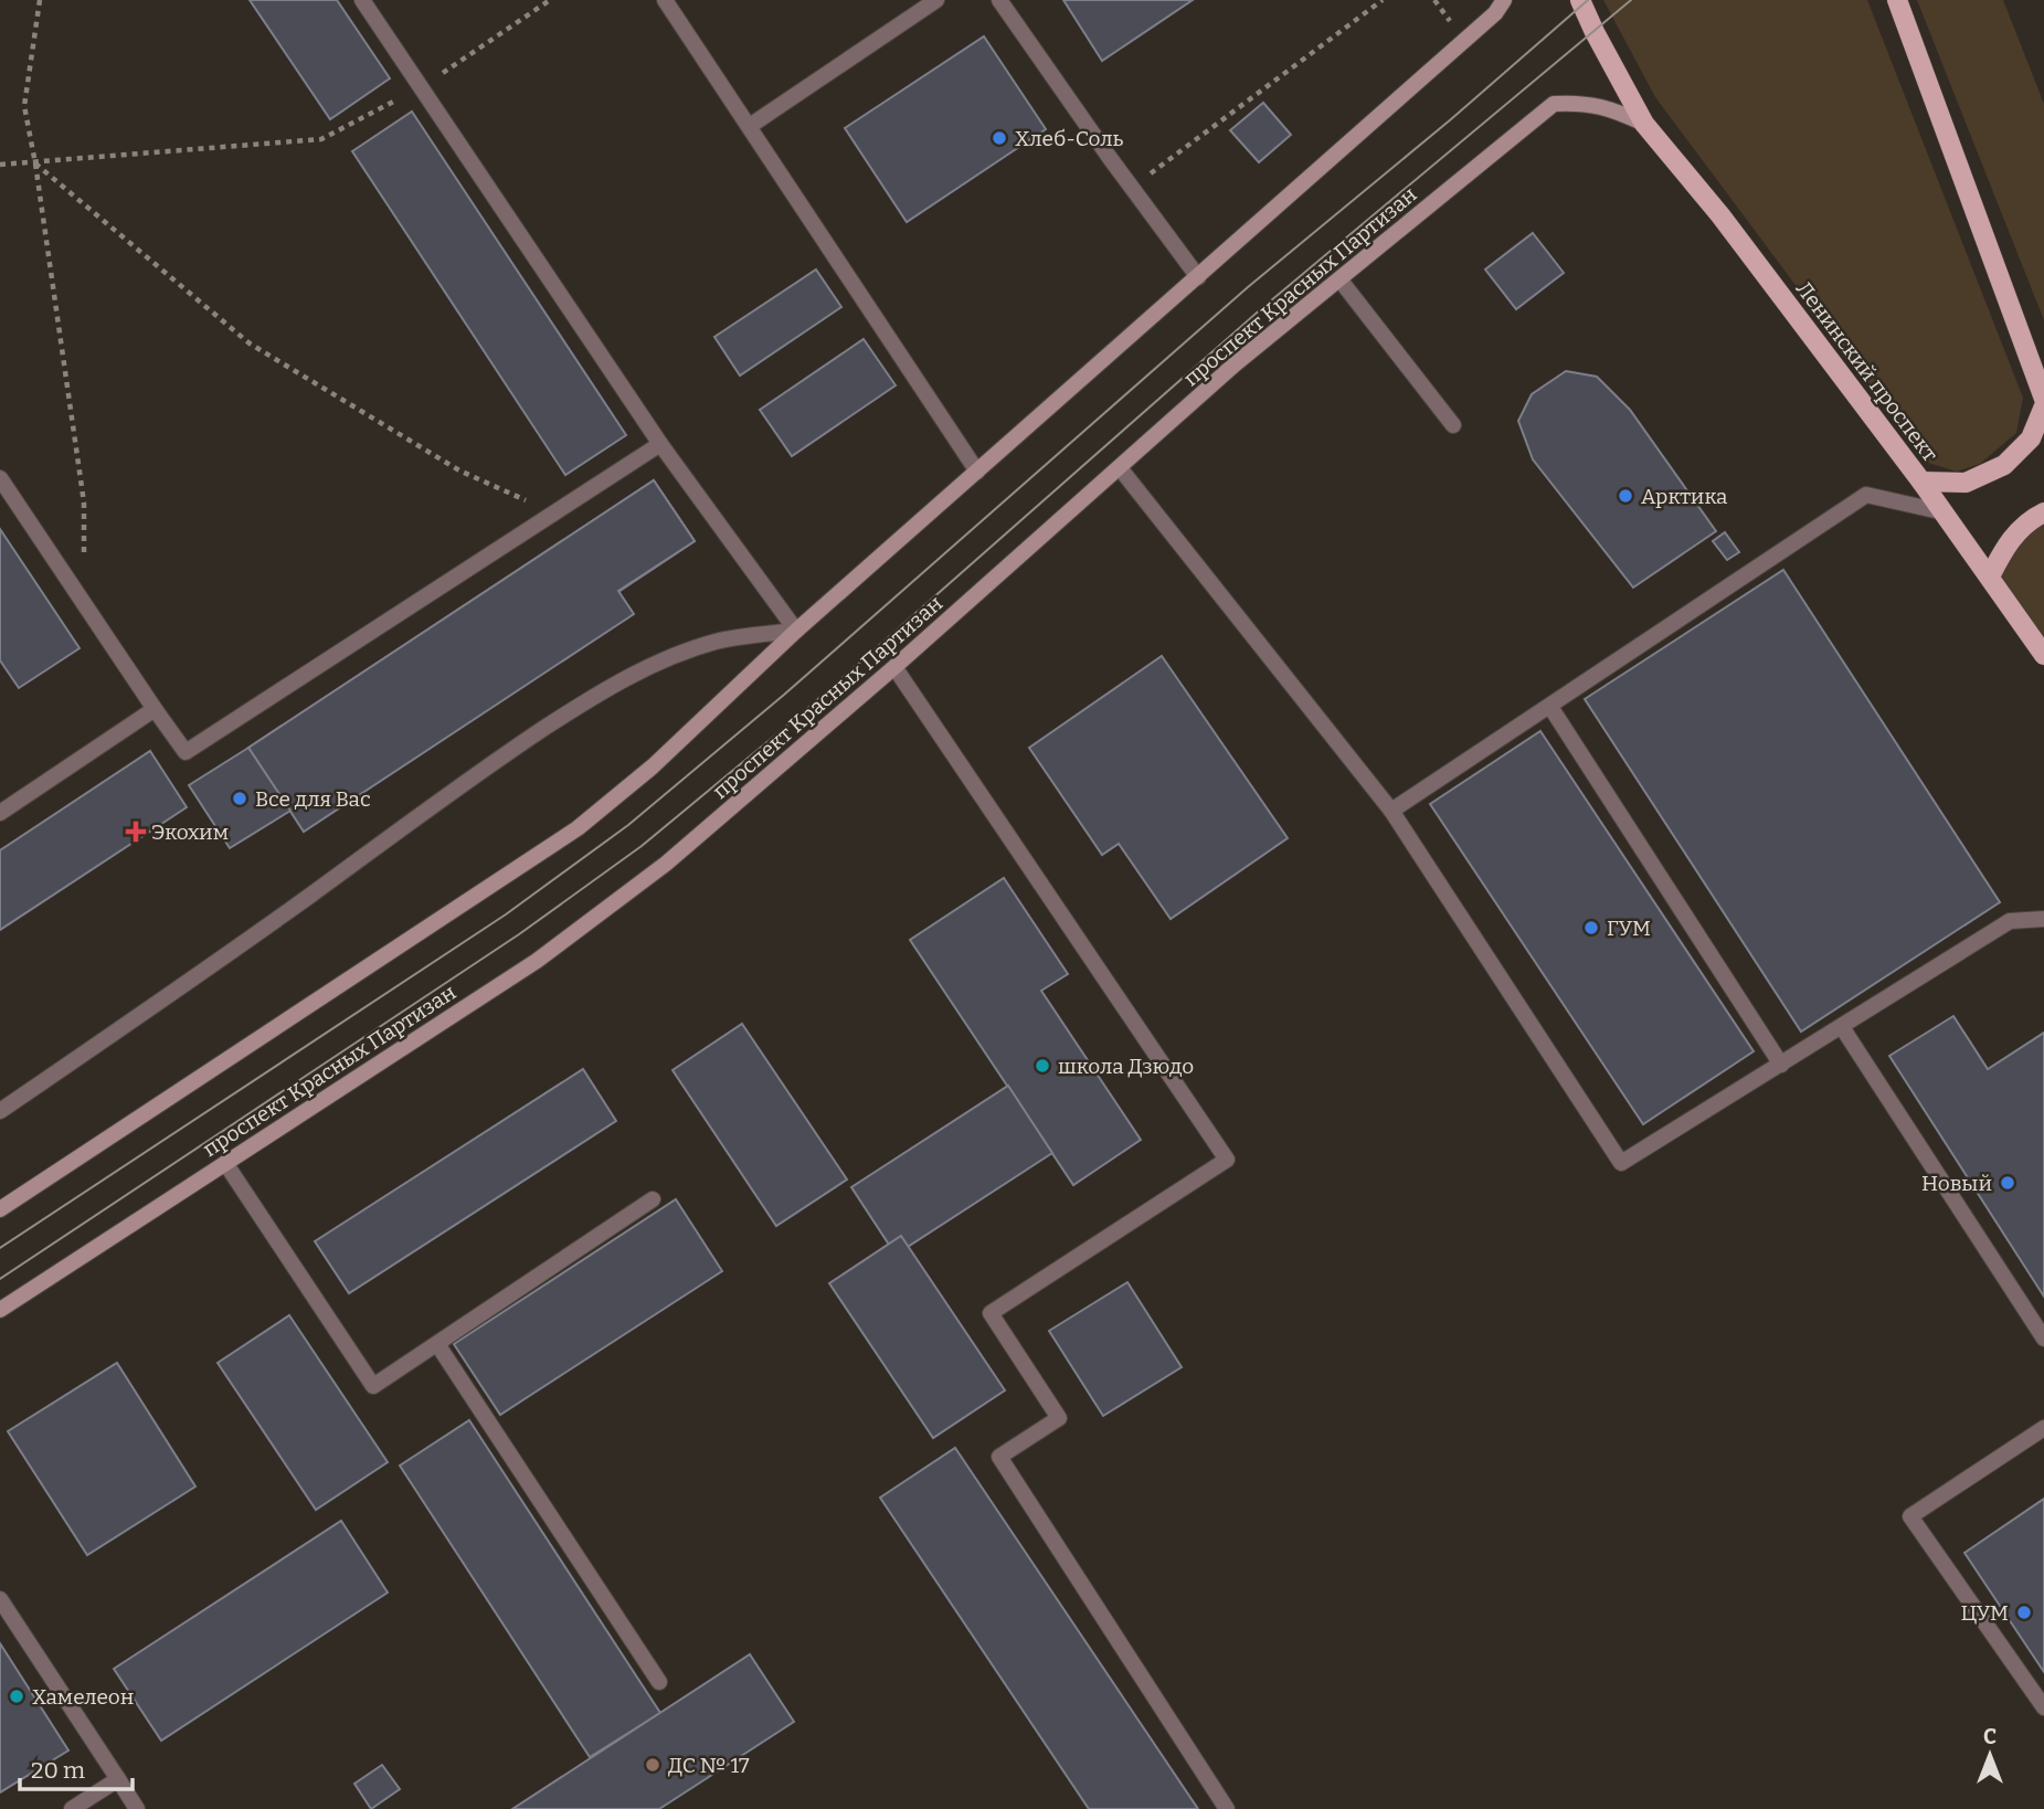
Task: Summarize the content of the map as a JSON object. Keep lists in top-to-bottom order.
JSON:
{
  "streets": {
    "main road": ["проспект Красных Партизан", "Ленинский проспект"]
  },
  "crossings": [
    ["проспект Красных Партизан", "Ленинский проспект"]
  ],
  "places": {
    "other": [
      "Хлеб-Соль",
      "Арктика",
      "Все для Вас",
      "ГУМ",
      "школа Дзюдо",
      "Новый",
      "ЦУМ",
      "Хамелеон",
      "ДС № 17"
    ],
    "health": ["Экохим"]
  },
  "scale_bar": "20 m",
  "north": "top"
}
